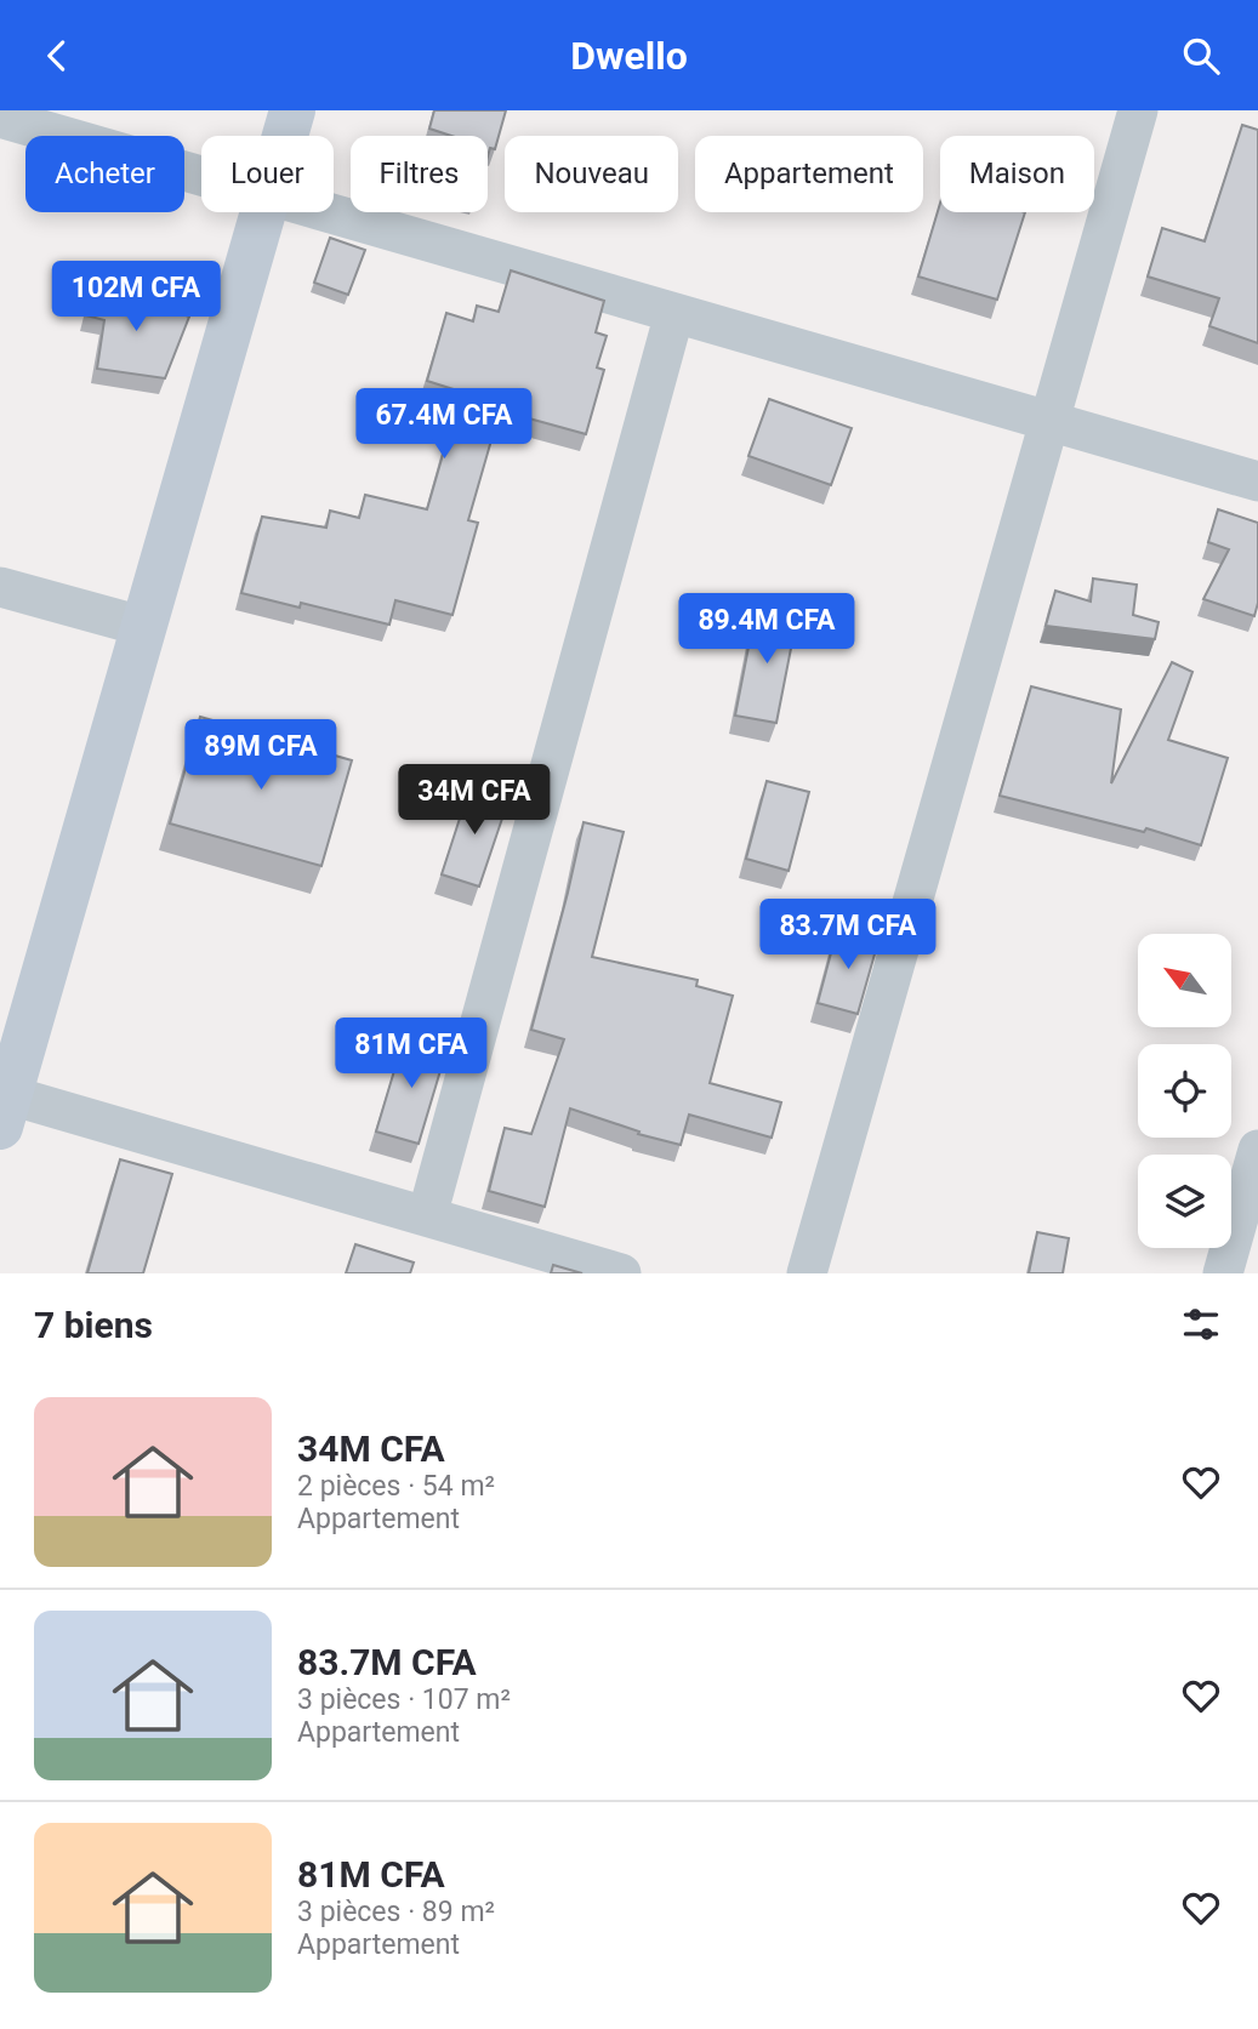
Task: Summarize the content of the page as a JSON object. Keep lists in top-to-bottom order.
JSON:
{
  "north": "top left",
  "page": {
    "header": "Dwello",
    "chip": [
      "Acheter",
      "Louer",
      "Filtres",
      "Nouveau",
      "Appartement",
      "Maison"
    ],
    "price": [
      "102M CFA",
      "67.4M CFA",
      "89.4M CFA",
      "89M CFA",
      "34M CFA",
      "83.7M CFA",
      "81M CFA"
    ],
    "heading": "7 biens",
    "list": [
      {
        "name": "34M CFA",
        "note": "2 pièces · 54 m² · Appartement"
      },
      {
        "name": "83.7M CFA",
        "note": "3 pièces · 107 m² · Appartement"
      },
      {
        "name": "81M CFA",
        "note": "3 pièces · 89 m² · Appartement"
      }
    ]
  }
}
